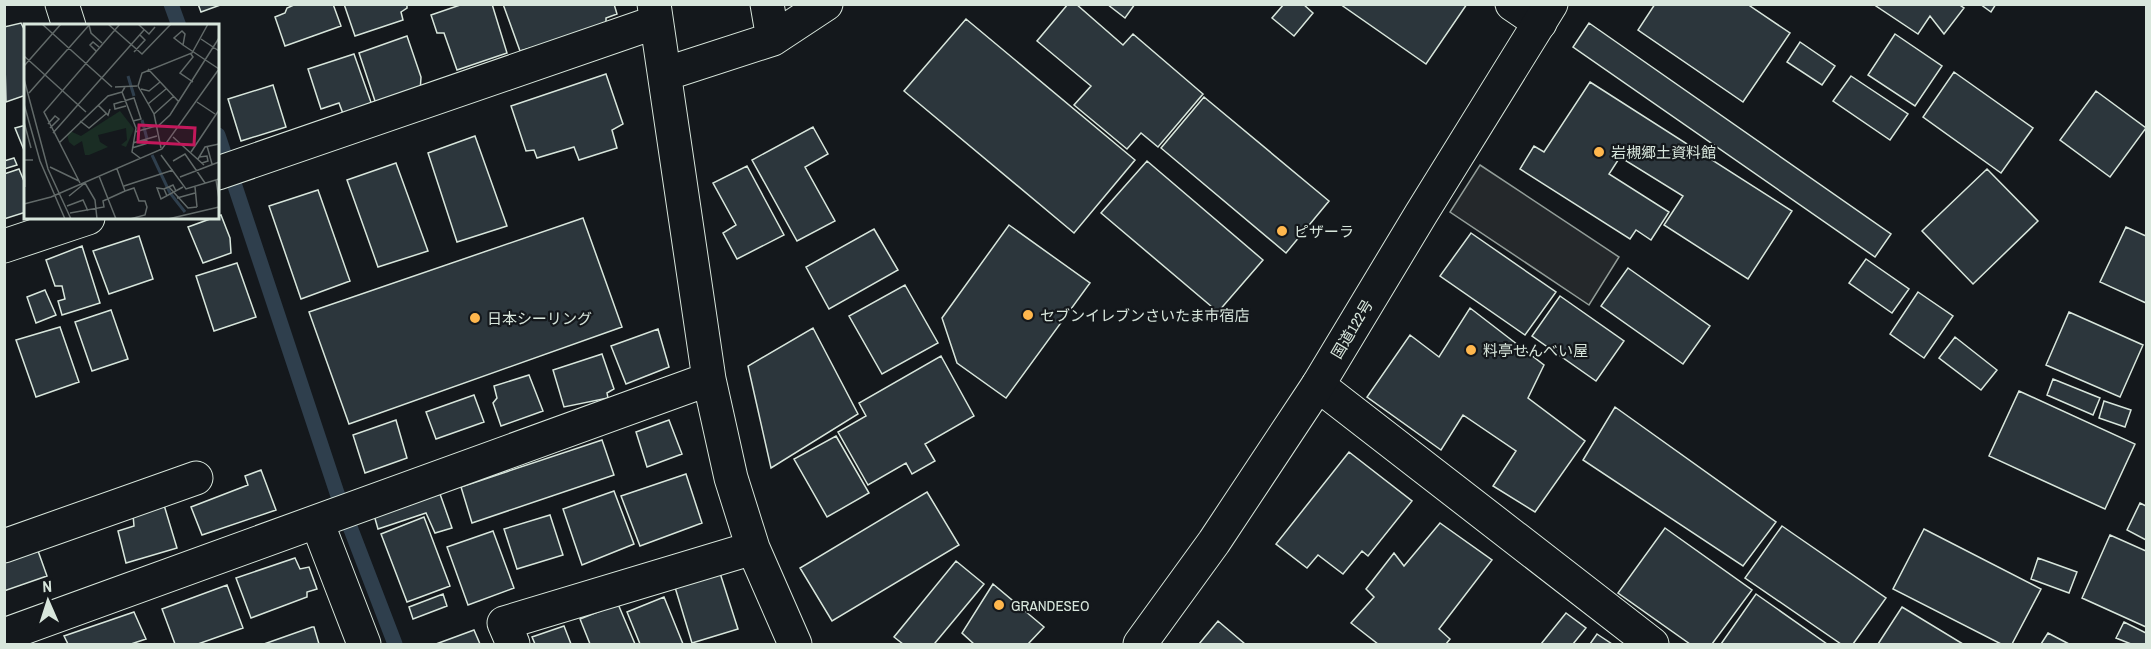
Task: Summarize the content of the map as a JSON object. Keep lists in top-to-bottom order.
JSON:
{
  "streets": {
    "main road": ["国道122号"]
  },
  "places": [
    "岩槻郷土資料館",
    "ピザーラ",
    "セブンイレブンさいたま市宿店",
    "日本シーリング",
    "料亭せんべい屋",
    "GRANDESEO"
  ],
  "north": "top"
}
